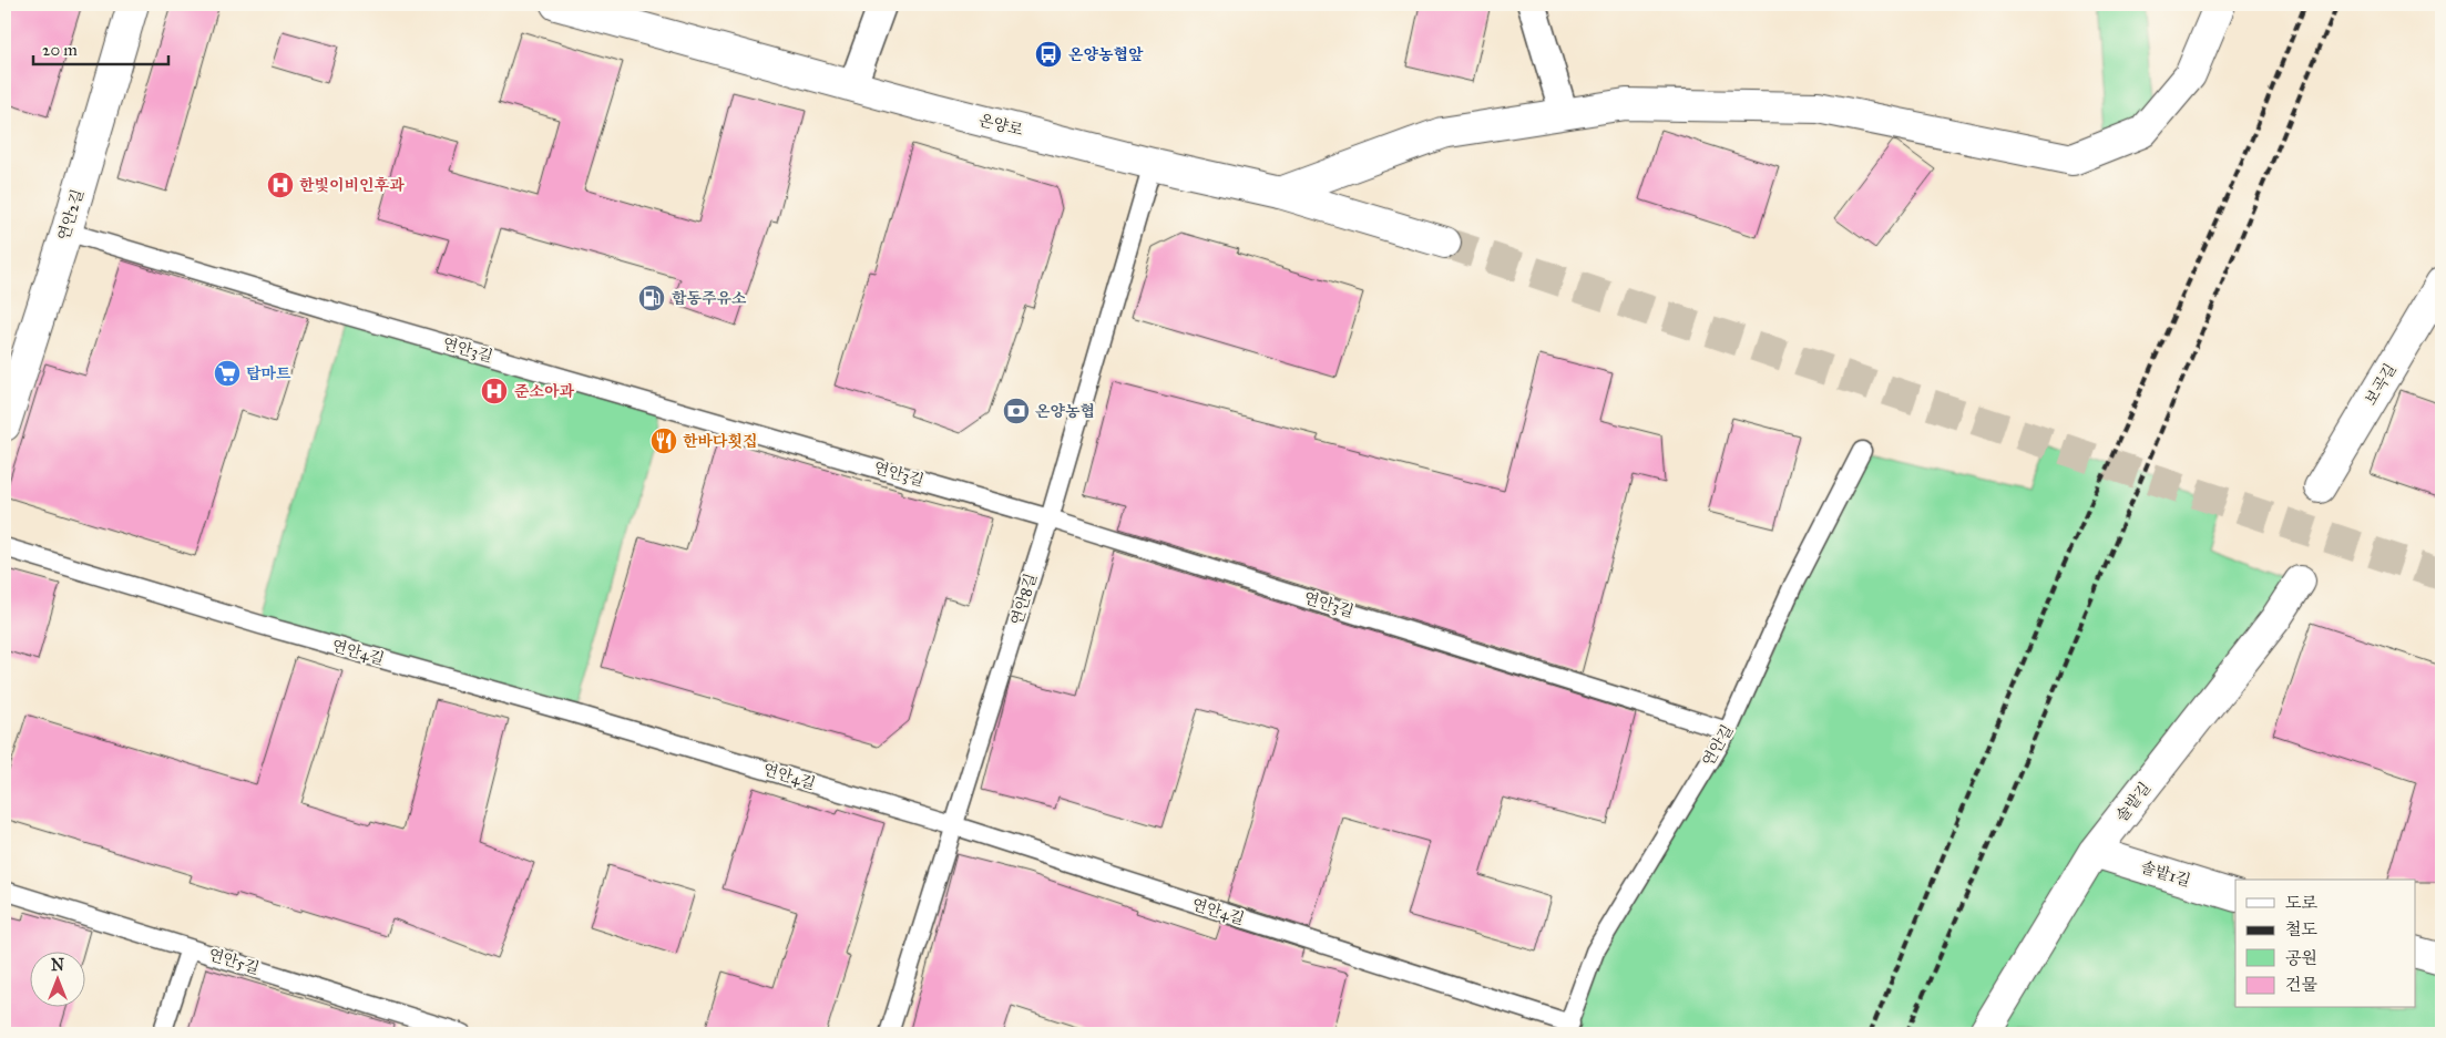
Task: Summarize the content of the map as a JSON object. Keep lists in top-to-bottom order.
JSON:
{
  "streets": {
    "street": [
      "온양로",
      "연안2길",
      "보곡길",
      "솔밭길",
      "솔밭1길"
    ],
    "lane": [
      "연안3길",
      "연안8길",
      "연안4길",
      "연안길",
      "연안5길"
    ]
  },
  "crossings": [
    ["온양로", "연안8길"],
    ["연안2길", "연안3길"],
    ["연안3길", "연안8길"],
    ["연안3길", "연안길"],
    ["연안8길", "연안4길"],
    ["연안4길", "연안길"],
    ["솔밭길", "솔밭1길"]
  ],
  "places": {
    "bus stop": ["온양농협앞"],
    "hospital": ["한빛이비인후과", "준소아과"],
    "fuel station": ["합동주유소"],
    "supermarket": ["탑마트"],
    "bank": ["온양농협"],
    "restaurant": ["한바다횟집"]
  },
  "legend": [
    "도로",
    "철도",
    "공원",
    "건물"
  ],
  "scale_bar": "20 m",
  "north": "top"
}
